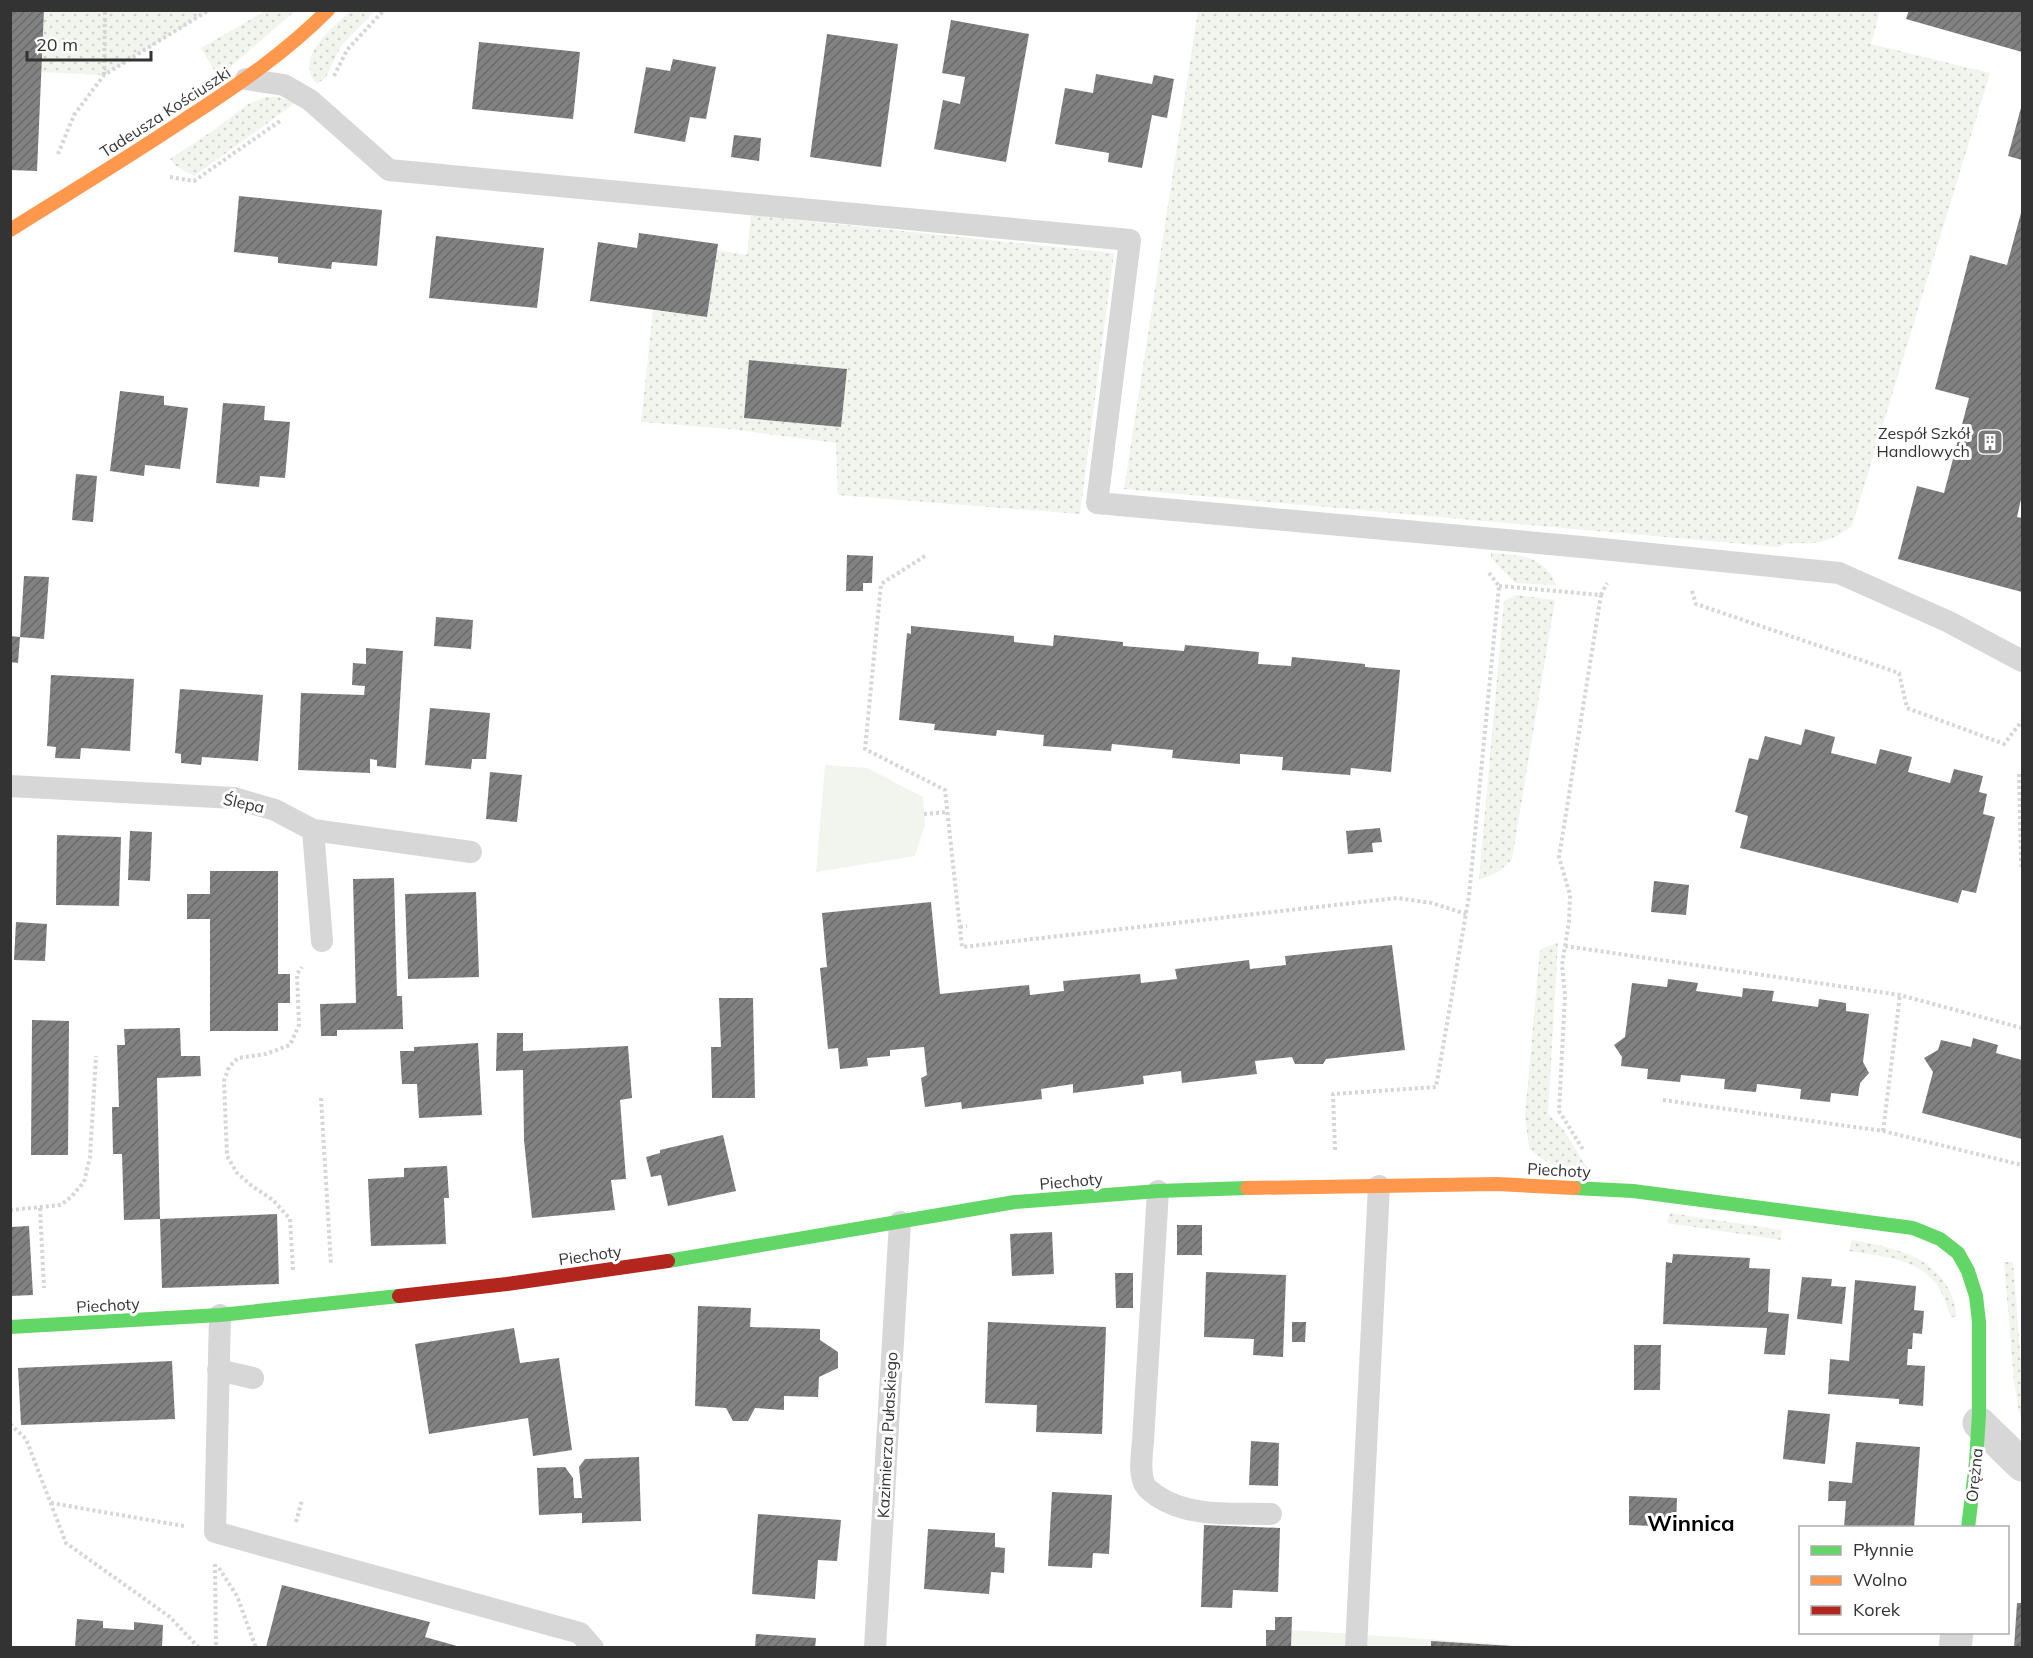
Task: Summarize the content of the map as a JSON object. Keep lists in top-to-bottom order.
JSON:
{
  "streets": {
    "street": ["Tadeusza Kościuszki", "Piechoty", "Orężna"],
    "lane": ["Ślepa", "Kazimierza Pułaskiego"]
  },
  "crossings": [
    ["Piechoty", "Kazimierza Pułaskiego"],
    ["Piechoty", "Orężna"]
  ],
  "districts": ["Winnica"],
  "places": {
    "building": ["Zespół Szkół Handlowych"]
  },
  "legend": ["Płynnie", "Wolno", "Korek"],
  "scale_bar": "20 m"
}
